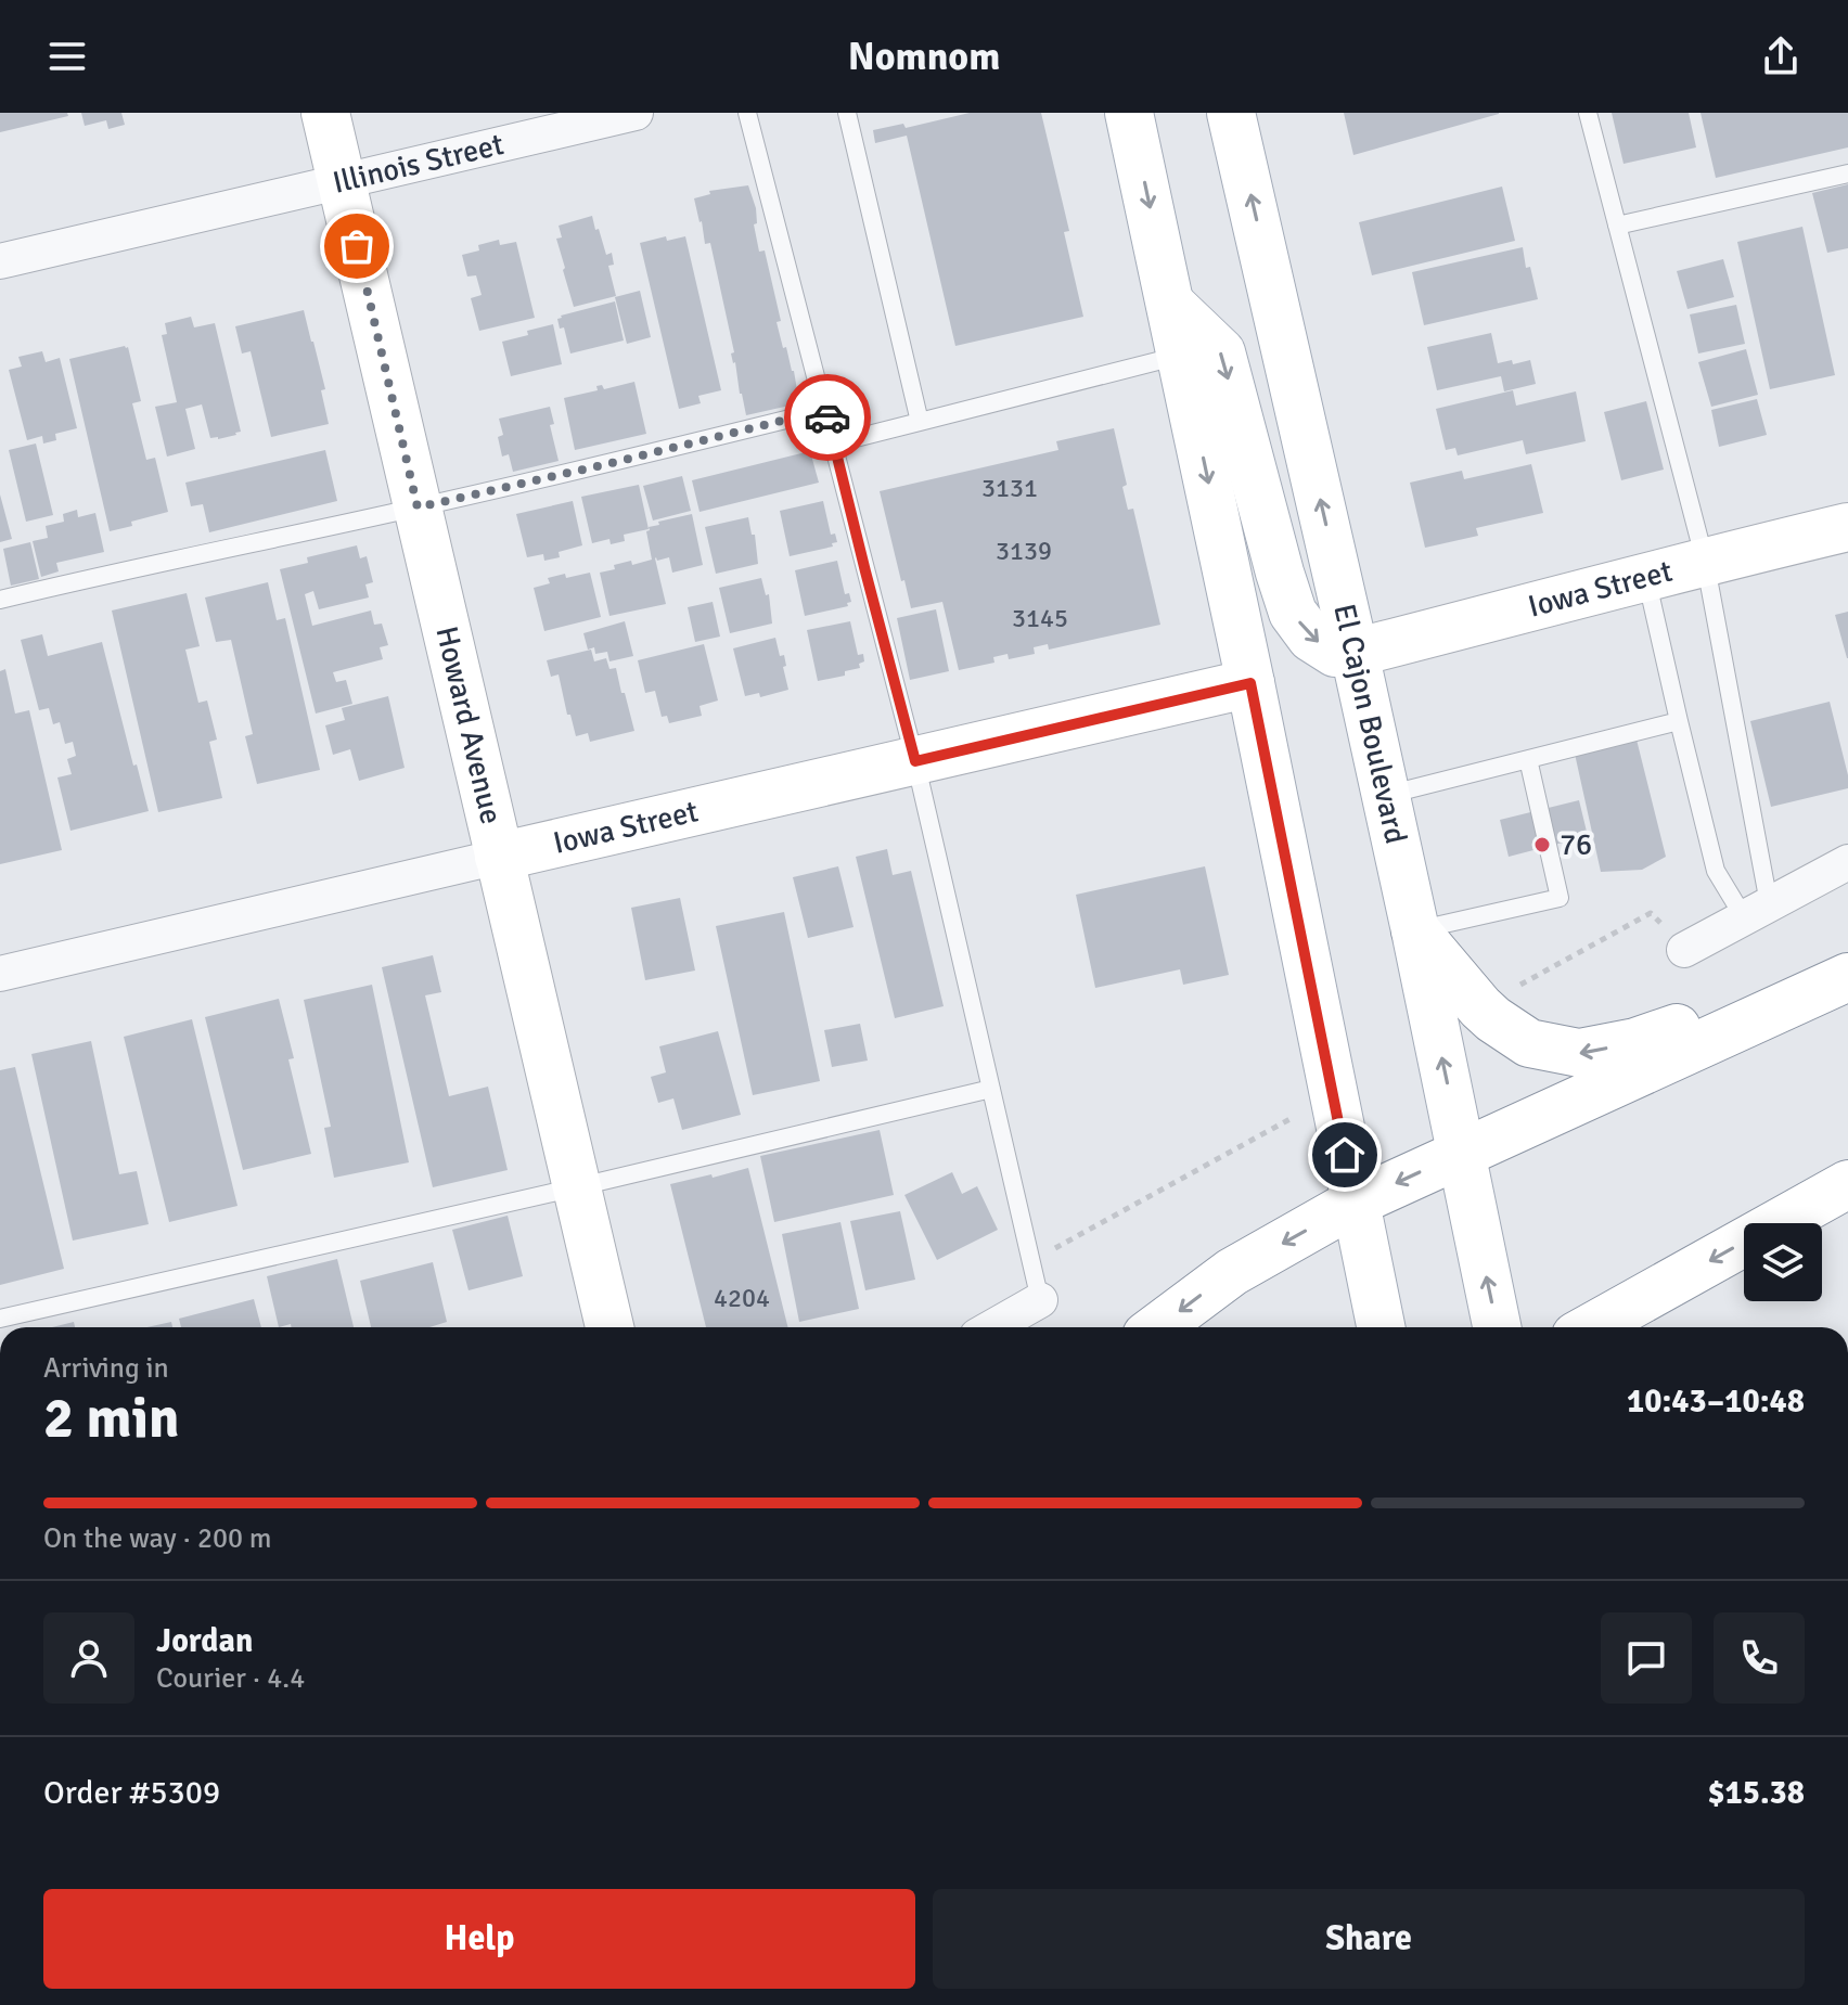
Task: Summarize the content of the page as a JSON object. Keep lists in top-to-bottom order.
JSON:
{
  "streets": {
    "main road": ["Iowa Street", "El Cajon Boulevard", "Howard Avenue"],
    "street": ["Illinois Street"]
  },
  "crossings": [
    ["Illinois Street", "Howard Avenue"],
    ["Iowa Street", "El Cajon Boulevard"],
    ["Iowa Street", "Howard Avenue"]
  ],
  "places": ["76"],
  "house_numbers": [
    "3131",
    "3139",
    "3145",
    "4204"
  ],
  "page": {
    "header": "Nomnom",
    "heading": ["2 min", "Arriving in", "10:43–10:48"],
    "panel": [
      "Jordan",
      "Courier · 4.4",
      "Order #5309",
      "$15.38"
    ],
    "bar": "On the way · 200 m",
    "buttons": ["Help", "Share"]
  }
}
